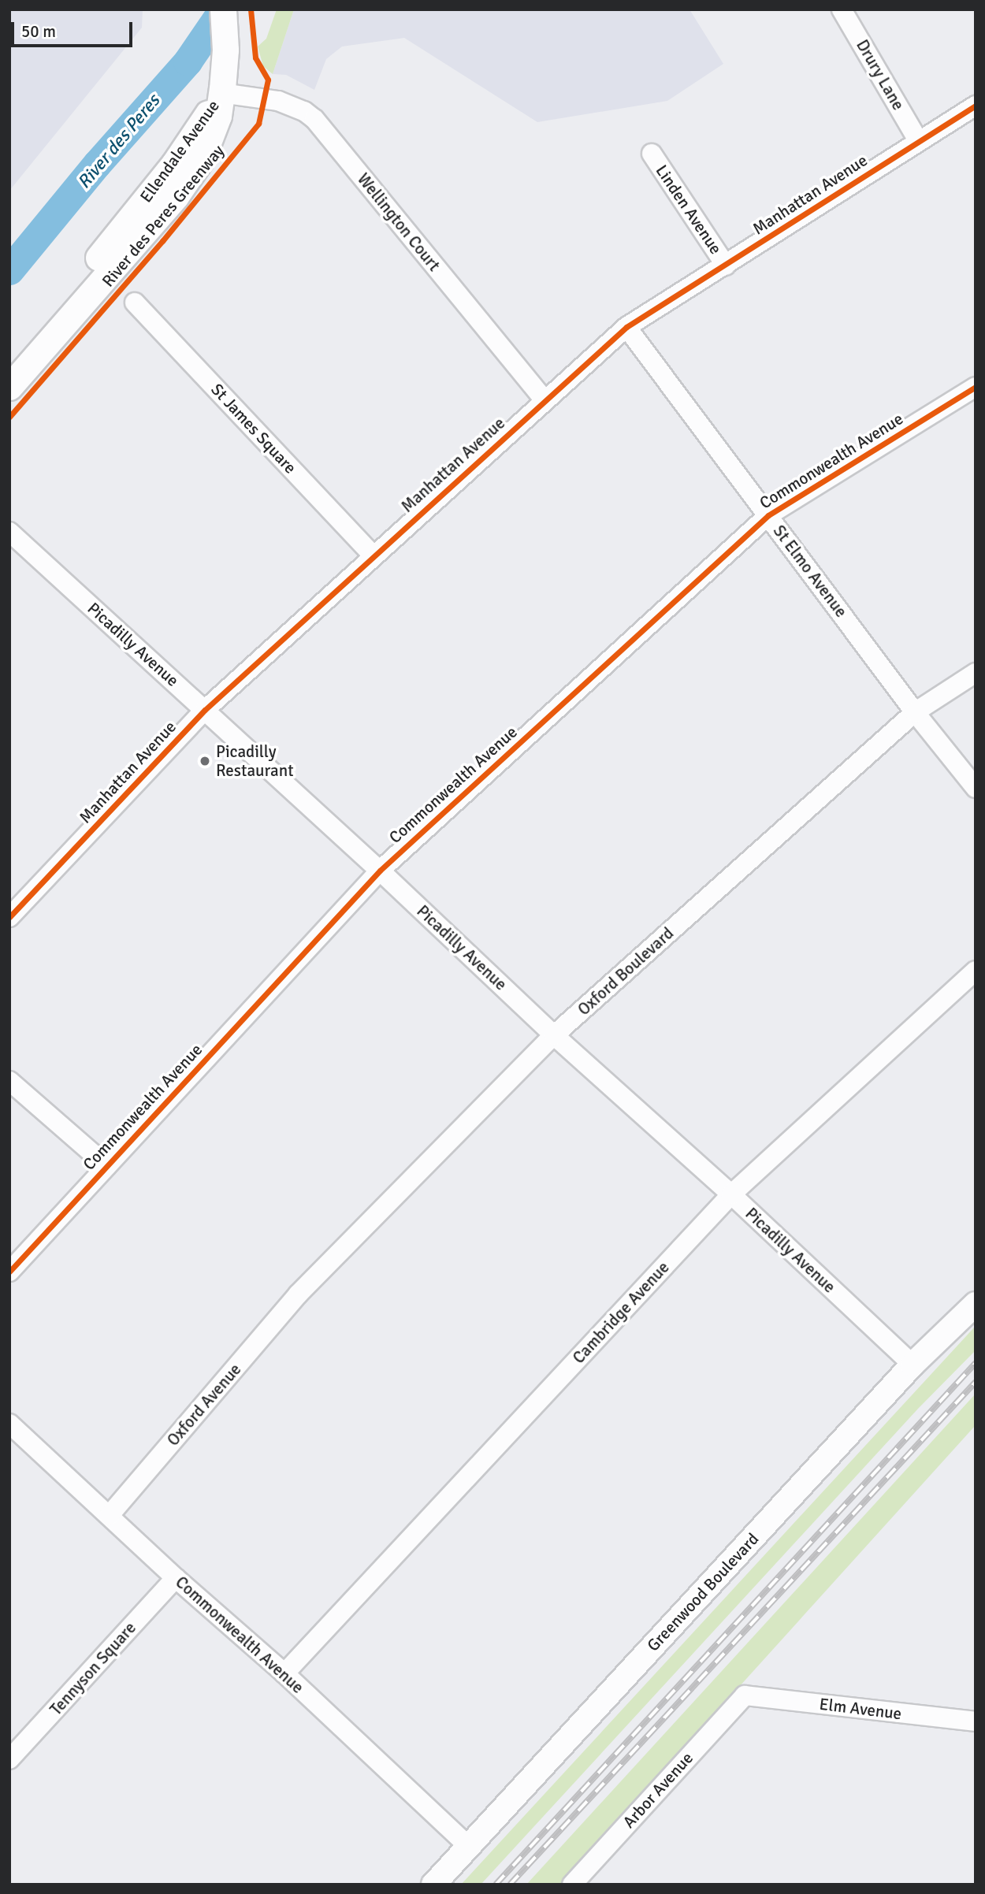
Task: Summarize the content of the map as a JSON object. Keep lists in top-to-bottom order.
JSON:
{
  "streets": {
    "main road": ["Ellendale Avenue"],
    "street": [
      "Drury Lane",
      "Manhattan Avenue",
      "Linden Avenue",
      "Wellington Court",
      "St James Square",
      "Commonwealth Avenue",
      "St Elmo Avenue",
      "Picadilly Avenue",
      "Oxford Boulevard",
      "Cambridge Avenue",
      "Oxford Avenue",
      "Greenwood Boulevard",
      "Tennyson Square",
      "Elm Avenue",
      "Arbor Avenue"
    ],
    "cycle path": ["River des Peres Greenway"]
  },
  "crossings": [
    ["Drury Lane", "Manhattan Avenue"],
    ["Ellendale Avenue", "Wellington Court"],
    ["Manhattan Avenue", "Linden Avenue"],
    ["Manhattan Avenue", "Wellington Court"],
    ["Manhattan Avenue", "St James Square"],
    ["Manhattan Avenue", "St Elmo Avenue"],
    ["Manhattan Avenue", "Picadilly Avenue"],
    ["Commonwealth Avenue", "St Elmo Avenue"],
    ["Commonwealth Avenue", "Picadilly Avenue"],
    ["Commonwealth Avenue", "Cambridge Avenue"],
    ["Commonwealth Avenue", "Oxford Avenue"],
    ["Commonwealth Avenue", "Greenwood Boulevard"],
    ["Commonwealth Avenue", "Tennyson Square"],
    ["St Elmo Avenue", "Oxford Boulevard"],
    ["Picadilly Avenue", "Oxford Boulevard"],
    ["Picadilly Avenue", "Cambridge Avenue"],
    ["Picadilly Avenue", "Greenwood Boulevard"],
    ["Oxford Boulevard", "Oxford Avenue"],
    ["Elm Avenue", "Arbor Avenue"]
  ],
  "water": ["River des Peres"],
  "places": ["Picadilly Restaurant"],
  "scale_bar": "50 m"
}
